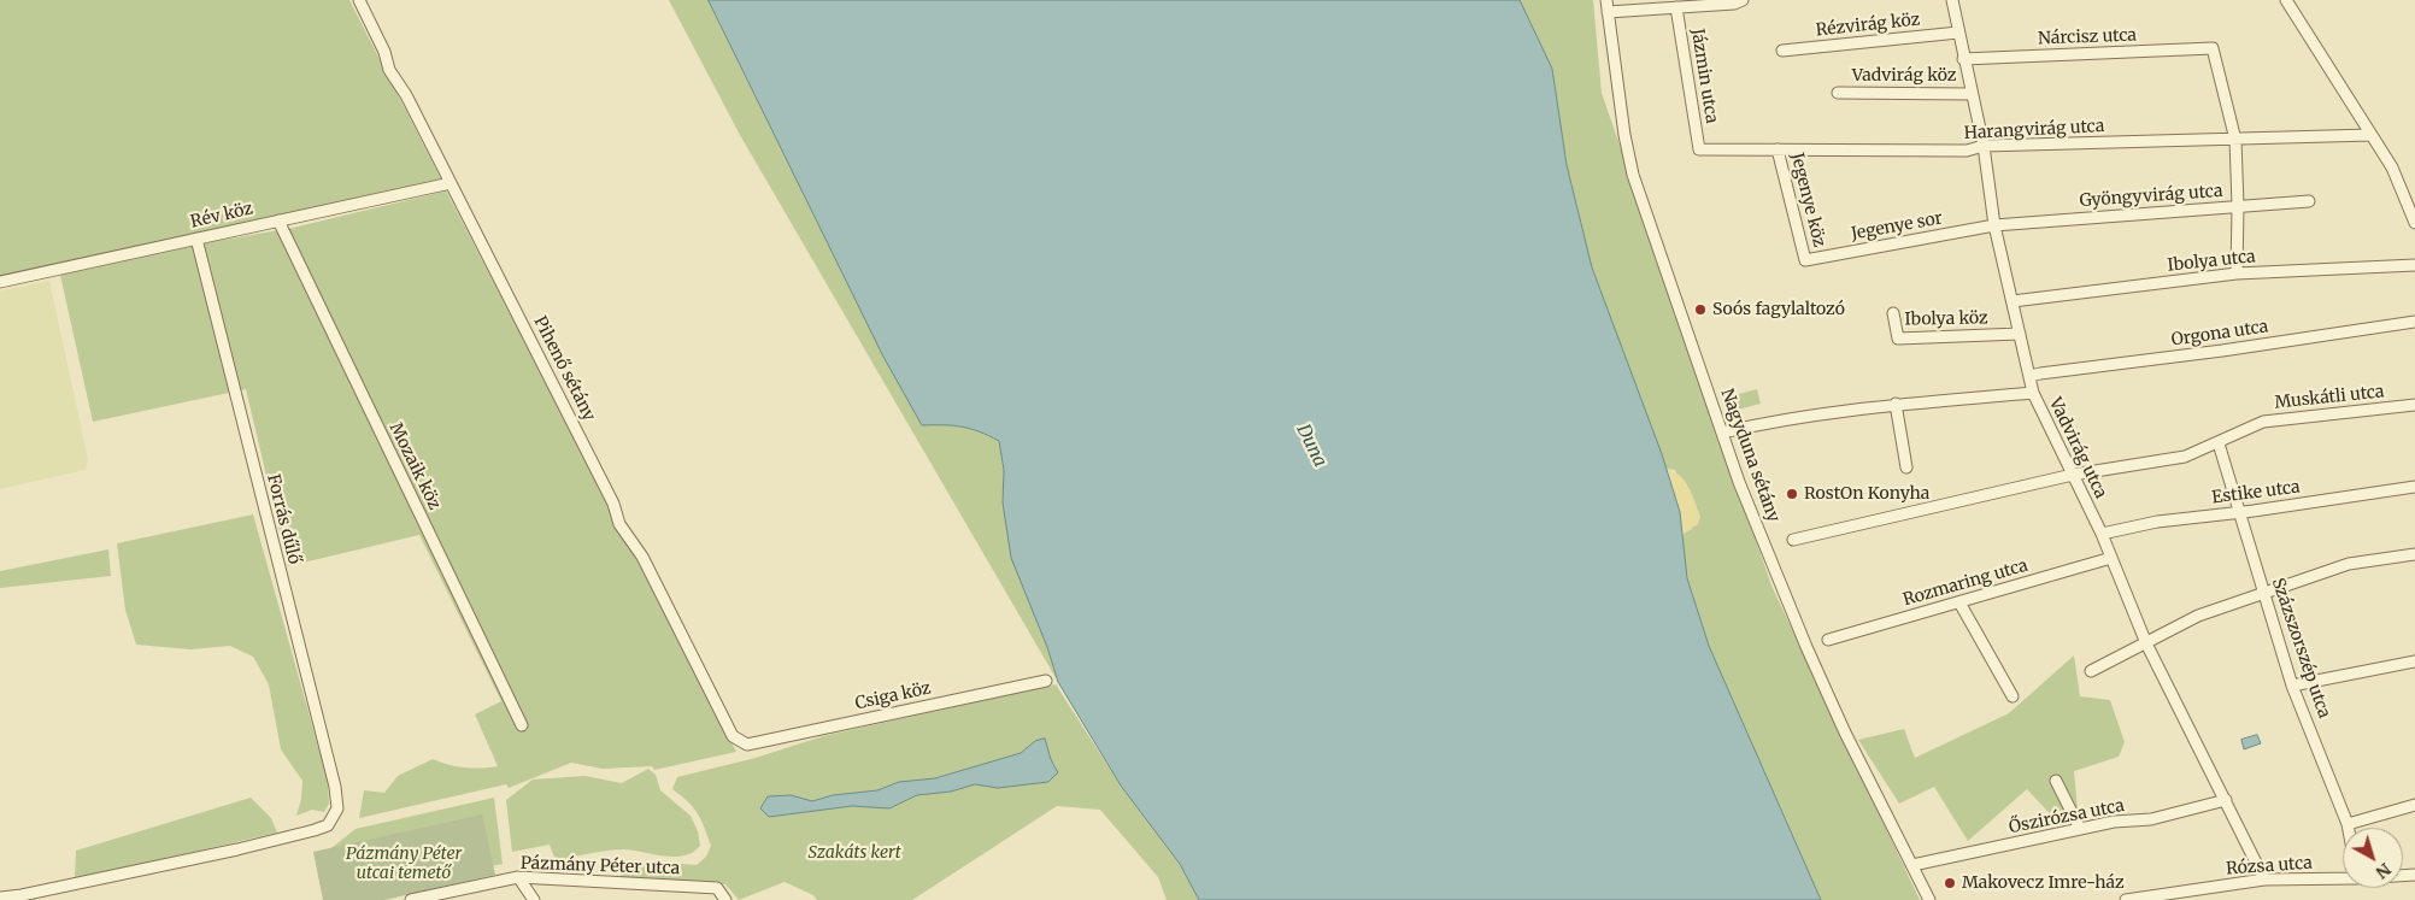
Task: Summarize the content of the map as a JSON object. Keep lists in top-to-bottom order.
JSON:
{
  "streets": {
    "street": [
      "Rézvirág köz",
      "Nárcisz utca",
      "Jázmin utca",
      "Vadvirág köz",
      "Harangvirág utca",
      "Gyöngyvirág utca",
      "Jegenye köz",
      "Rév köz",
      "Jegenye sor",
      "Ibolya utca",
      "Ibolya köz",
      "Orgona utca",
      "Pihenő sétány",
      "Muskátli utca",
      "Vadvirág utca",
      "Nagyduna sétány",
      "Mozaik köz",
      "Estike utca",
      "Forrás dűlő",
      "Rozmaring utca",
      "Százszorszép utca",
      "Csiga köz",
      "Őszirózsa utca",
      "Pázmány Péter utca",
      "Rózsa utca"
    ]
  },
  "crossings": [
    ["Rézvirág köz", "Vadvirág utca"],
    ["Nárcisz utca", "Harangvirág utca"],
    ["Nárcisz utca", "Vadvirág utca"],
    ["Jázmin utca", "Harangvirág utca"],
    ["Vadvirág köz", "Vadvirág utca"],
    ["Harangvirág utca", "Jegenye köz"],
    ["Harangvirág utca", "Vadvirág utca"],
    ["Gyöngyvirág utca", "Jegenye sor"],
    ["Gyöngyvirág utca", "Vadvirág utca"],
    ["Jegenye köz", "Jegenye sor"],
    ["Rév köz", "Pihenő sétány"],
    ["Rév köz", "Mozaik köz"],
    ["Rév köz", "Forrás dűlő"],
    ["Jegenye sor", "Vadvirág utca"],
    ["Ibolya utca", "Vadvirág utca"],
    ["Ibolya köz", "Vadvirág utca"],
    ["Orgona utca", "Vadvirág utca"],
    ["Pihenő sétány", "Csiga köz"],
    ["Muskátli utca", "Vadvirág utca"],
    ["Muskátli utca", "Százszorszép utca"],
    ["Vadvirág utca", "Estike utca"],
    ["Vadvirág utca", "Rozmaring utca"],
    ["Vadvirág utca", "Őszirózsa utca"],
    ["Vadvirág utca", "Rózsa utca"],
    ["Nagyduna sétány", "Őszirózsa utca"],
    ["Estike utca", "Százszorszép utca"]
  ],
  "water": ["Duna"],
  "parks": ["Szakáts kert", "Pázmány Péter utcai temető"],
  "places": ["Soós fagylaltozó", "RostOn Konyha", "Makovecz Imre-ház"],
  "north": "bottom right"
}
